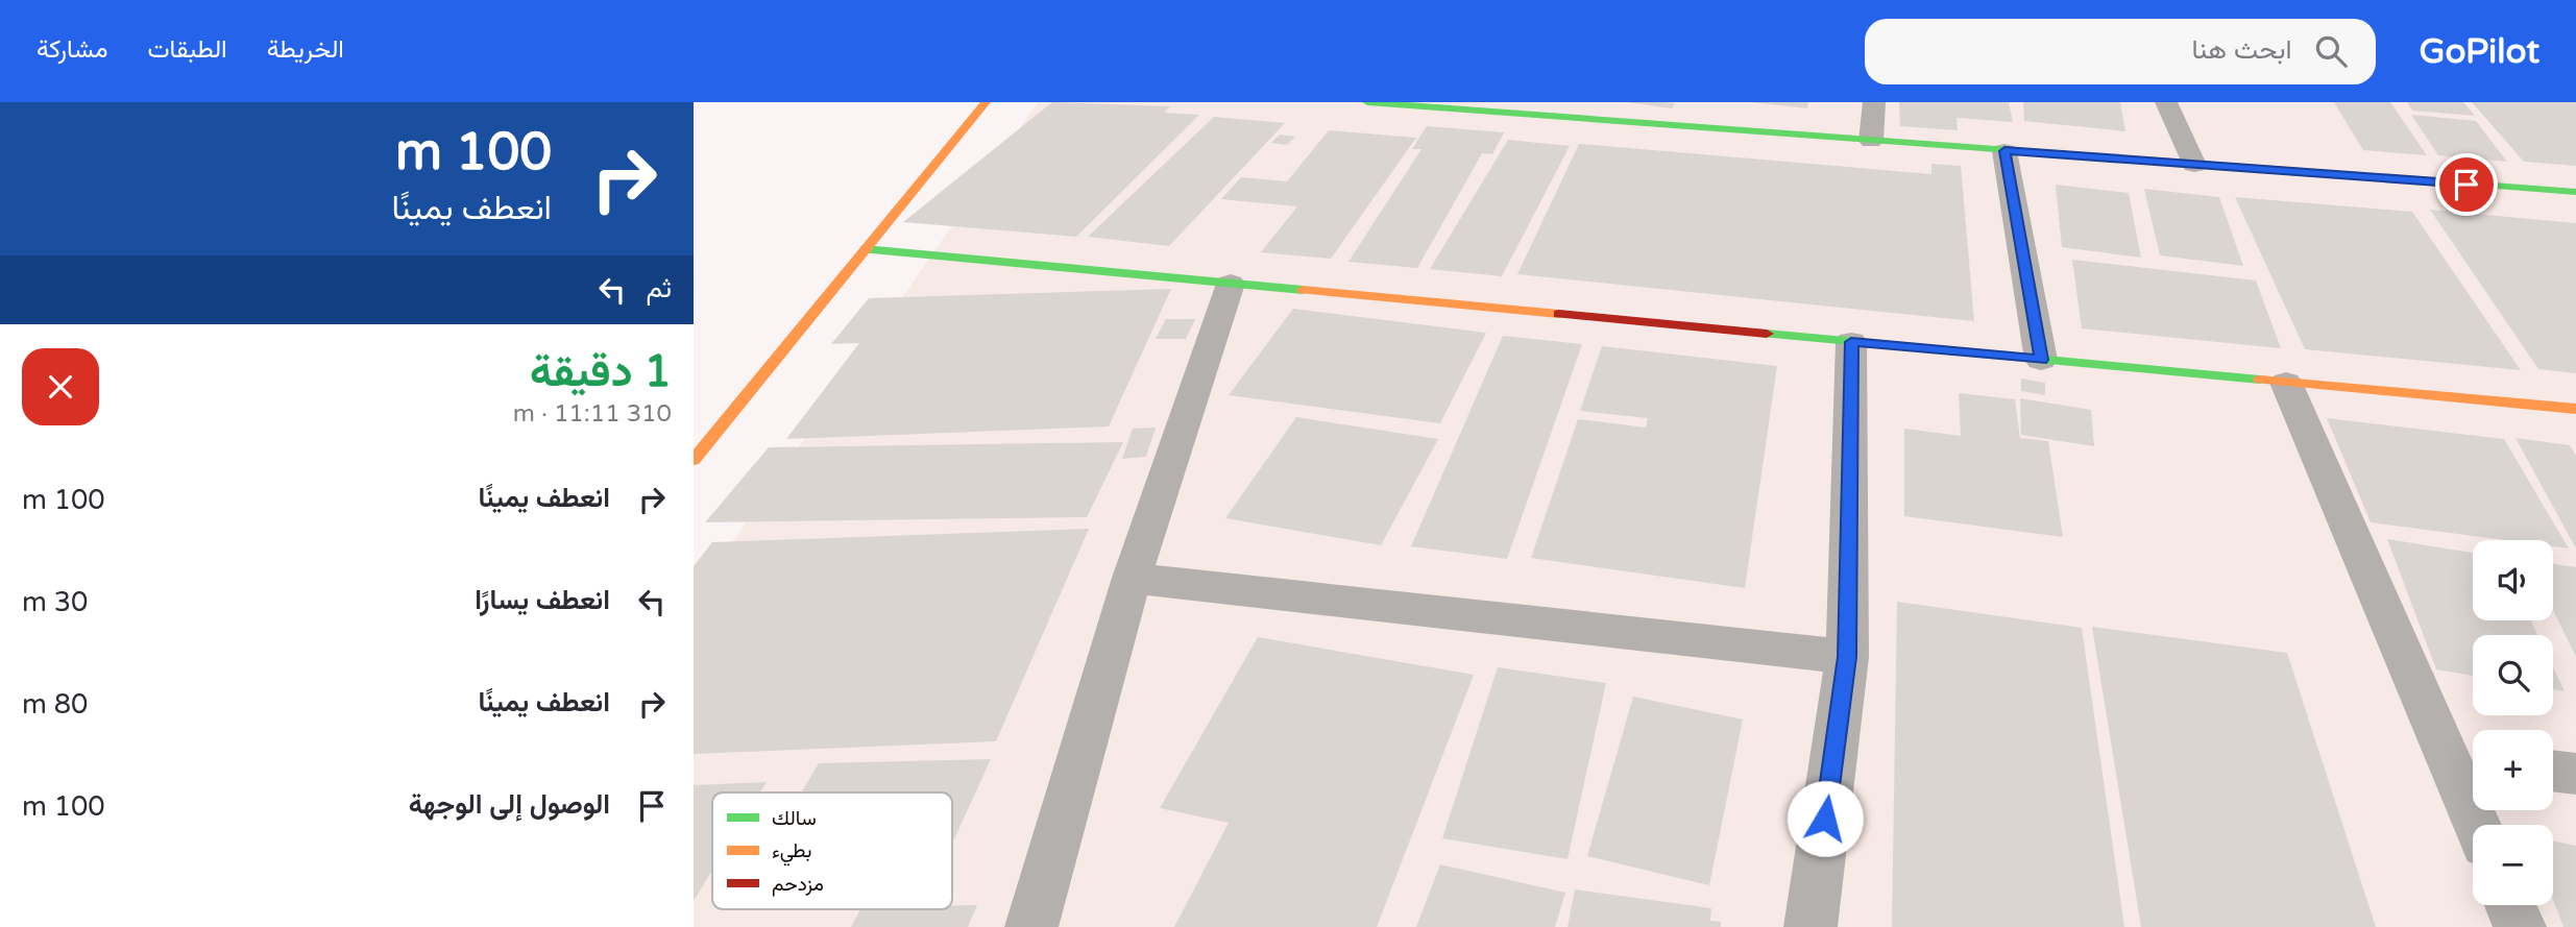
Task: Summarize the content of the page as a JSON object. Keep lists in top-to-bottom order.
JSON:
{
  "legend": ["سالك", "بطيء", "مزدحم"],
  "page": {
    "header": "GoPilot",
    "search": "ابحث هنا",
    "nav": ["الخريطة", "الطبقات", "مشاركة"],
    "turn": ["100 m", "انعطف يمينًا"],
    "then": "ثم",
    "heading": ["1 دقيقة", "310 m · 11:11"],
    "list": [
      {
        "name": "انعطف يمينًا",
        "value": "100 m"
      },
      {
        "name": "انعطف يسارًا",
        "value": "30 m"
      },
      {
        "name": "انعطف يمينًا",
        "value": "80 m"
      },
      {
        "name": "الوصول إلى الوجهة",
        "value": "100 m"
      }
    ],
    "map_buttons": ["+", "−"]
  }
}
